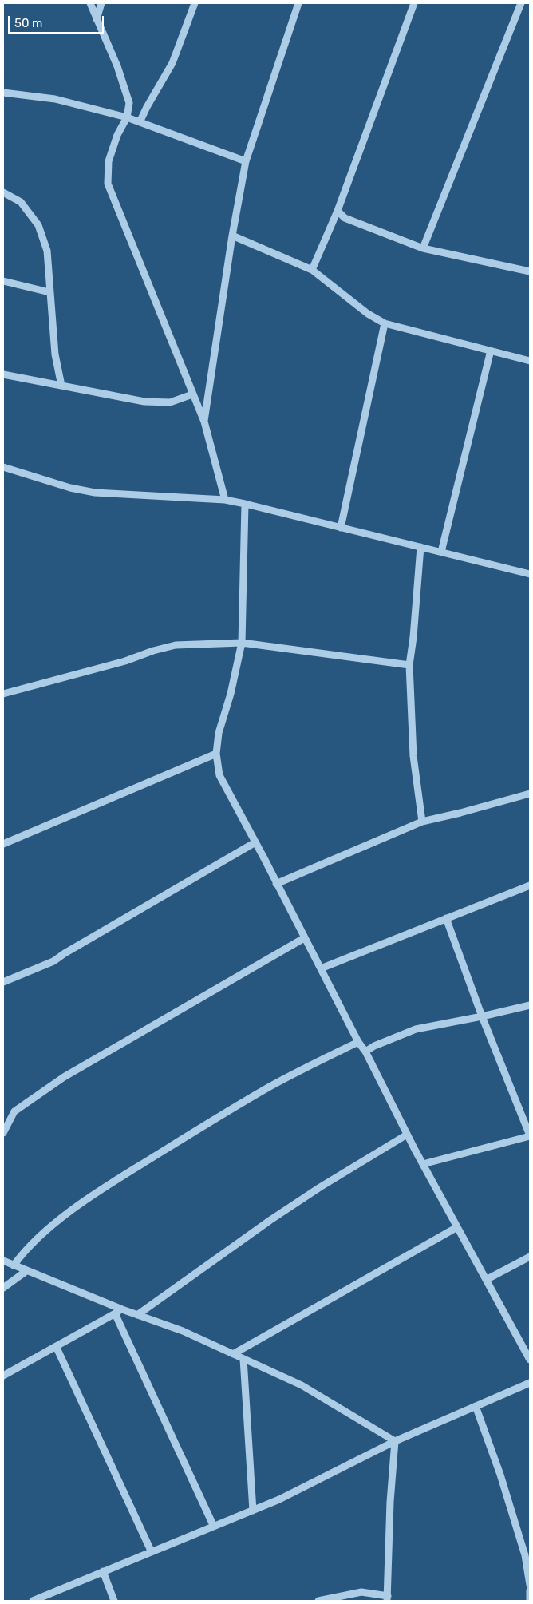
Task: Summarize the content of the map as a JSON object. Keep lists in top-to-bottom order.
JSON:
{
  "scale_bar": "50 m"
}
